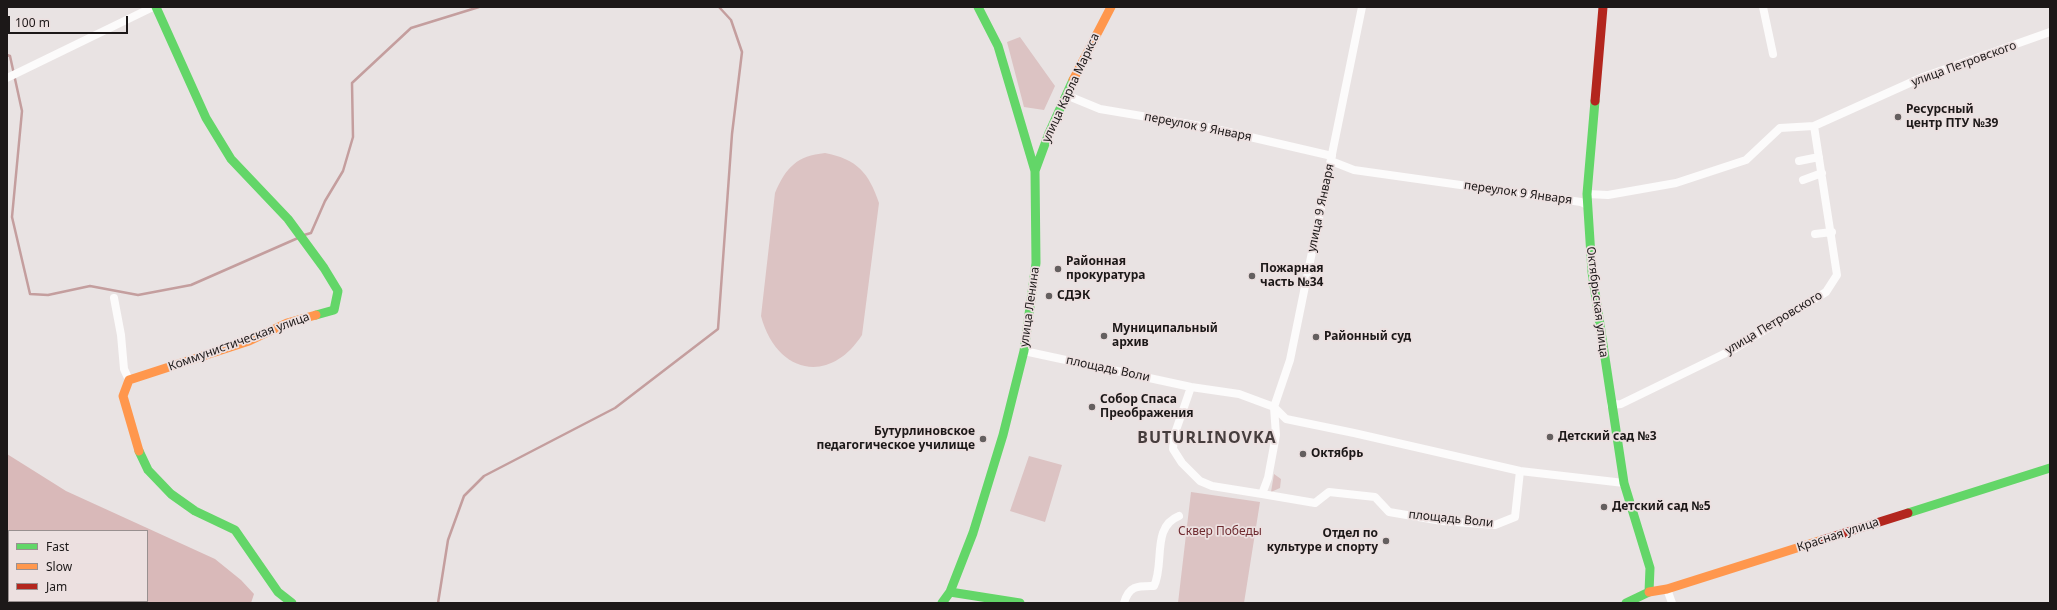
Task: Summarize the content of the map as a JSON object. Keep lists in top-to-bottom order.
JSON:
{
  "streets": {
    "main road": [
      "улица Карла Маркса",
      "Октябрьская улица",
      "улица Ленина",
      "Коммунистическая улица",
      "Красная улица"
    ],
    "street": [
      "улица Петровского",
      "переулок 9 Января",
      "улица 9 Января",
      "площадь Воли"
    ]
  },
  "crossings": [
    ["улица Петровского", "Октябрьская улица"],
    ["улица Карла Маркса", "переулок 9 Января"],
    ["улица Карла Маркса", "улица Ленина"],
    ["переулок 9 Января", "улица 9 Января"],
    ["переулок 9 Января", "Октябрьская улица"],
    ["улица 9 Января", "площадь Воли"],
    ["Октябрьская улица", "Красная улица"],
    ["улица Ленина", "площадь Воли"]
  ],
  "districts": ["BUTURLINOVKA"],
  "parks": ["Сквер Победы"],
  "places": [
    "Ресурсный центр ПТУ №39",
    "Районная прокуратура",
    "Пожарная часть №34",
    "СДЭК",
    "Муниципальный архив",
    "Районный суд",
    "Собор Спаса Преображения",
    "Детский сад №3",
    "Бутурлиновское педагогическое училище",
    "Октябрь",
    "Детский сад №5",
    "Отдел по культуре и спорту"
  ],
  "legend": ["Fast", "Slow", "Jam"],
  "scale_bar": "100 m"
}
